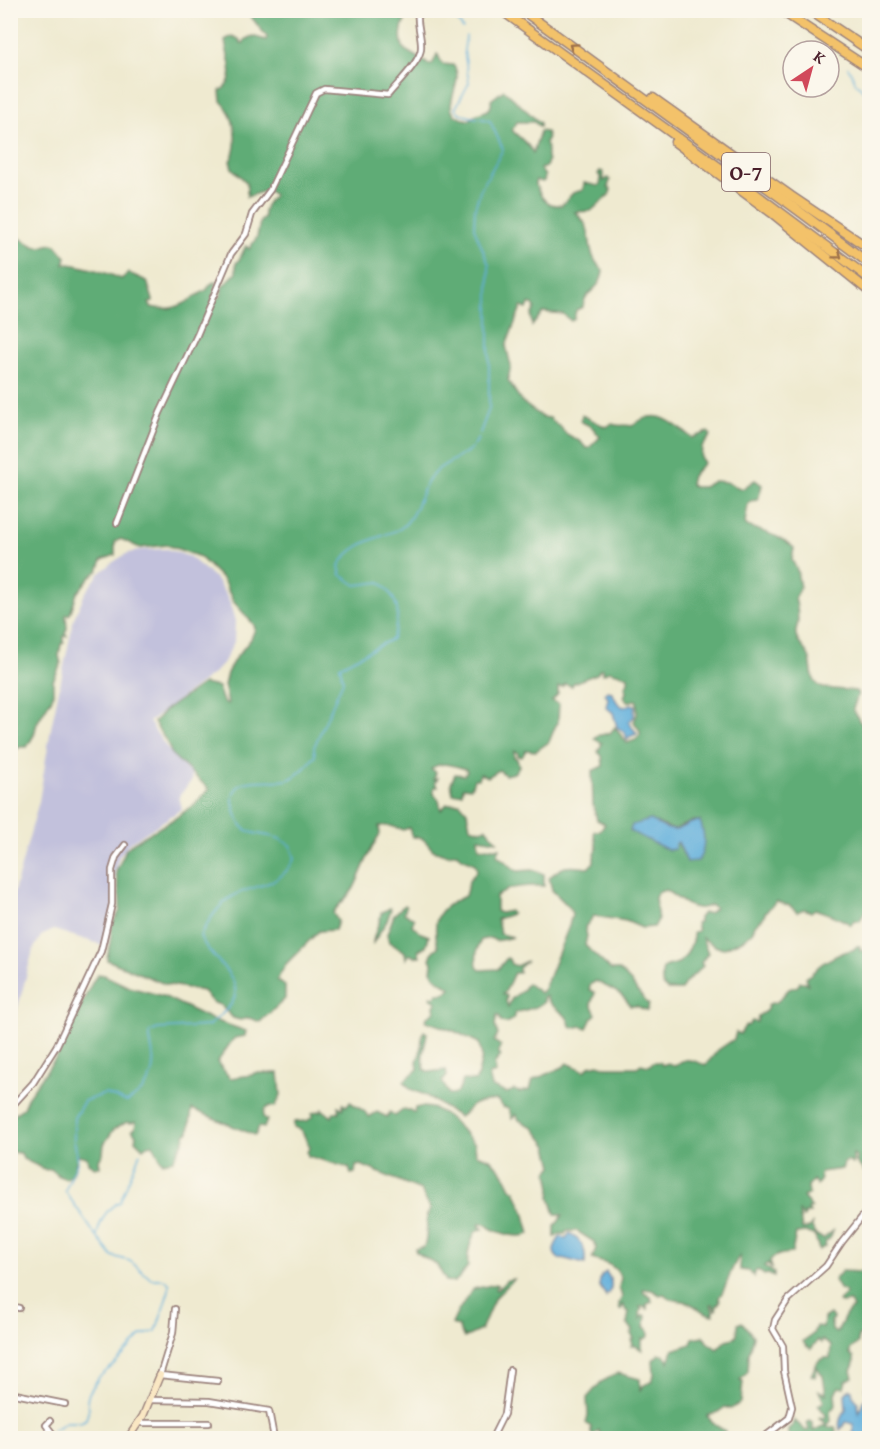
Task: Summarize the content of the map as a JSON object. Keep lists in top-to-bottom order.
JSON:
{
  "streets": {
    "highway": ["O-7"]
  },
  "north": "top right"
}
